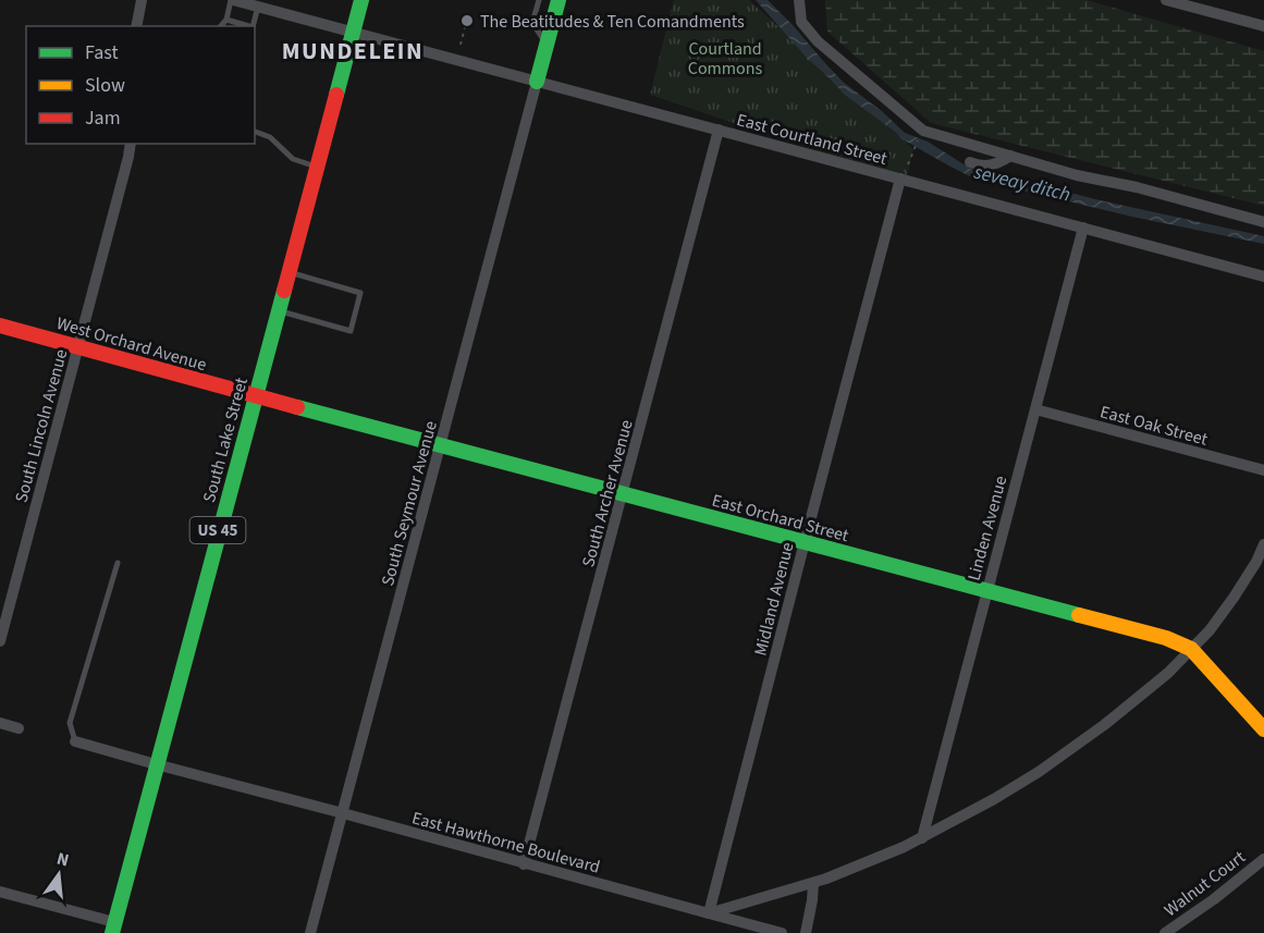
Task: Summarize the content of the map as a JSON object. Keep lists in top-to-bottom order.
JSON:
{
  "streets": {
    "street": [
      "East Courtland Street",
      "West Orchard Avenue",
      "East Oak Street",
      "South Lincoln Avenue",
      "South Lake Street",
      "South Archer Avenue",
      "South Seymour Avenue",
      "East Orchard Street",
      "Linden Avenue",
      "US 45",
      "Midland Avenue",
      "East Hawthorne Boulevard",
      "Walnut Court"
    ]
  },
  "crossings": [
    ["East Courtland Street", "South Lake Street"],
    ["East Courtland Street", "South Archer Avenue"],
    ["East Courtland Street", "South Seymour Avenue"],
    ["East Courtland Street", "Linden Avenue"],
    ["East Courtland Street", "US 45"],
    ["East Courtland Street", "Midland Avenue"],
    ["West Orchard Avenue", "South Lincoln Avenue"],
    ["West Orchard Avenue", "South Lake Street"],
    ["West Orchard Avenue", "East Orchard Street"],
    ["East Oak Street", "Linden Avenue"],
    ["South Lake Street", "East Orchard Street"],
    ["South Lake Street", "US 45"],
    ["South Lake Street", "East Hawthorne Boulevard"],
    ["South Archer Avenue", "East Orchard Street"],
    ["South Archer Avenue", "East Hawthorne Boulevard"],
    ["South Seymour Avenue", "East Orchard Street"],
    ["South Seymour Avenue", "East Hawthorne Boulevard"],
    ["East Orchard Street", "Linden Avenue"],
    ["East Orchard Street", "Midland Avenue"],
    ["East Orchard Street", "East Hawthorne Boulevard"],
    ["Linden Avenue", "East Hawthorne Boulevard"],
    ["Midland Avenue", "East Hawthorne Boulevard"]
  ],
  "districts": ["MUNDELEIN"],
  "water": ["seveay ditch"],
  "parks": ["Courtland Commons"],
  "places": ["The Beatitudes & Ten Comandments"],
  "legend": ["Fast", "Slow", "Jam"],
  "north": "top"
}
